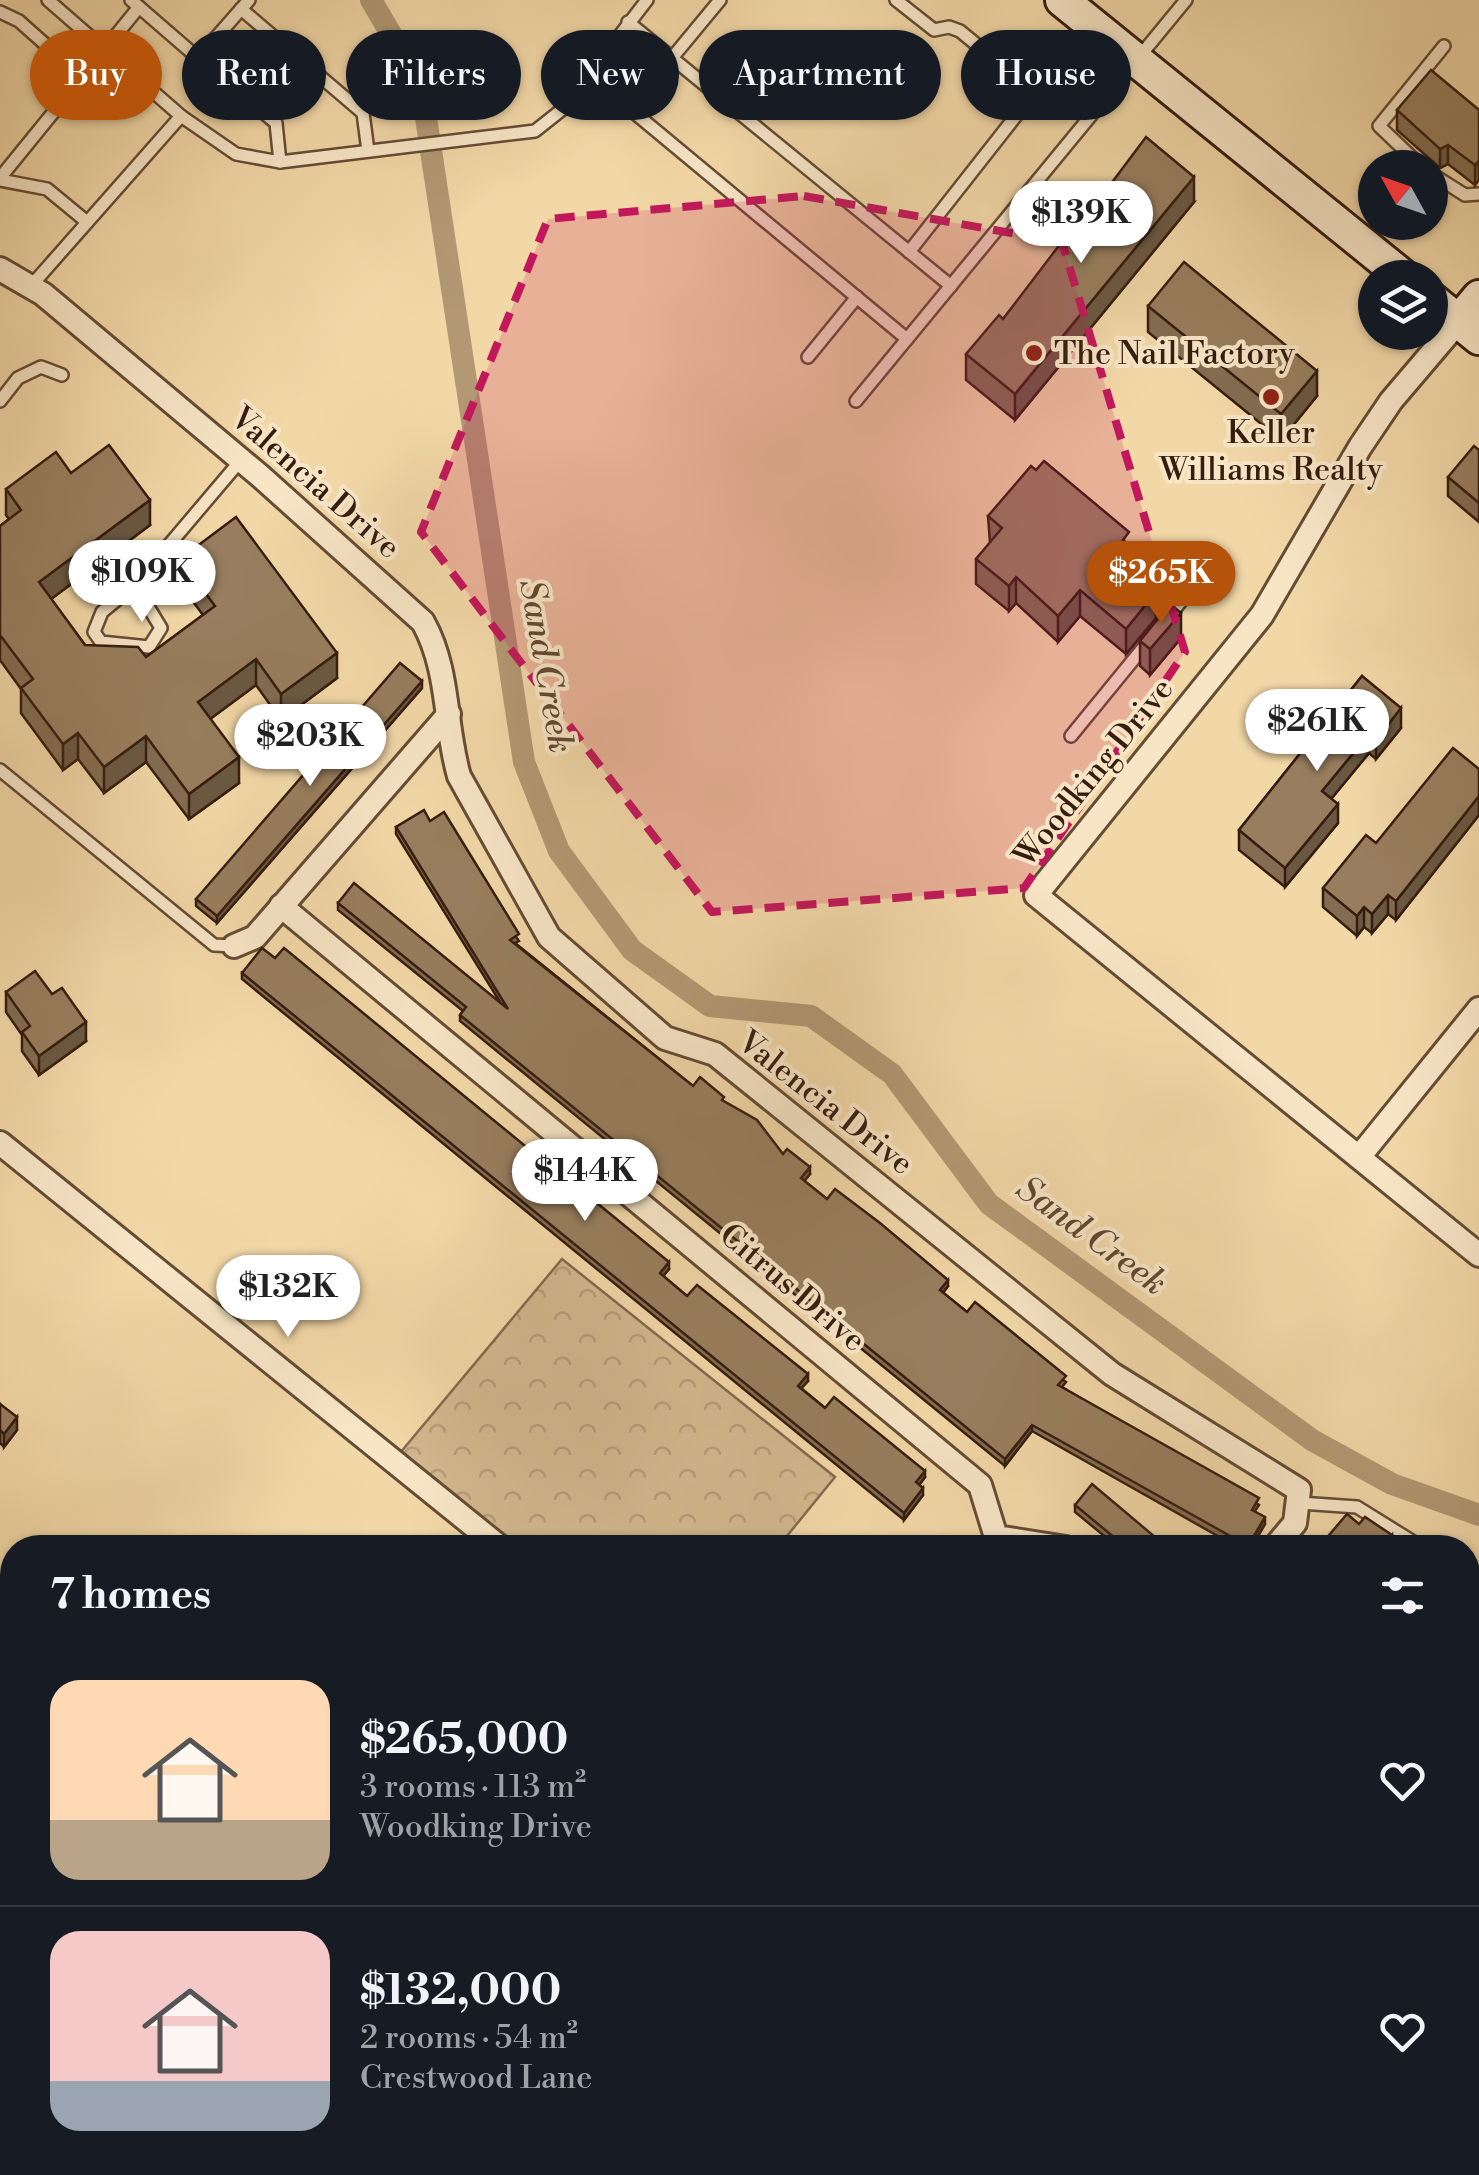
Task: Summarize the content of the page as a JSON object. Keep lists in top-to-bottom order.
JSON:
{
  "streets": {
    "street": ["Valencia Drive", "Woodking Drive", "Citrus Drive"]
  },
  "water": ["Sand Creek"],
  "places": ["The Nail Factory", "Keller Williams Realty"],
  "north": "top left",
  "page": {
    "chip": [
      "Buy",
      "Rent",
      "Filters",
      "New",
      "Apartment",
      "House"
    ],
    "price": [
      "$139K",
      "$109K",
      "$265K",
      "$261K",
      "$203K",
      "$144K",
      "$132K"
    ],
    "heading": "7 homes",
    "list": [
      {
        "name": "$265,000",
        "note": "3 rooms · 113 m² · Woodking Drive"
      },
      {
        "name": "$132,000",
        "note": "2 rooms · 54 m² · Crestwood Lane"
      }
    ]
  }
}
